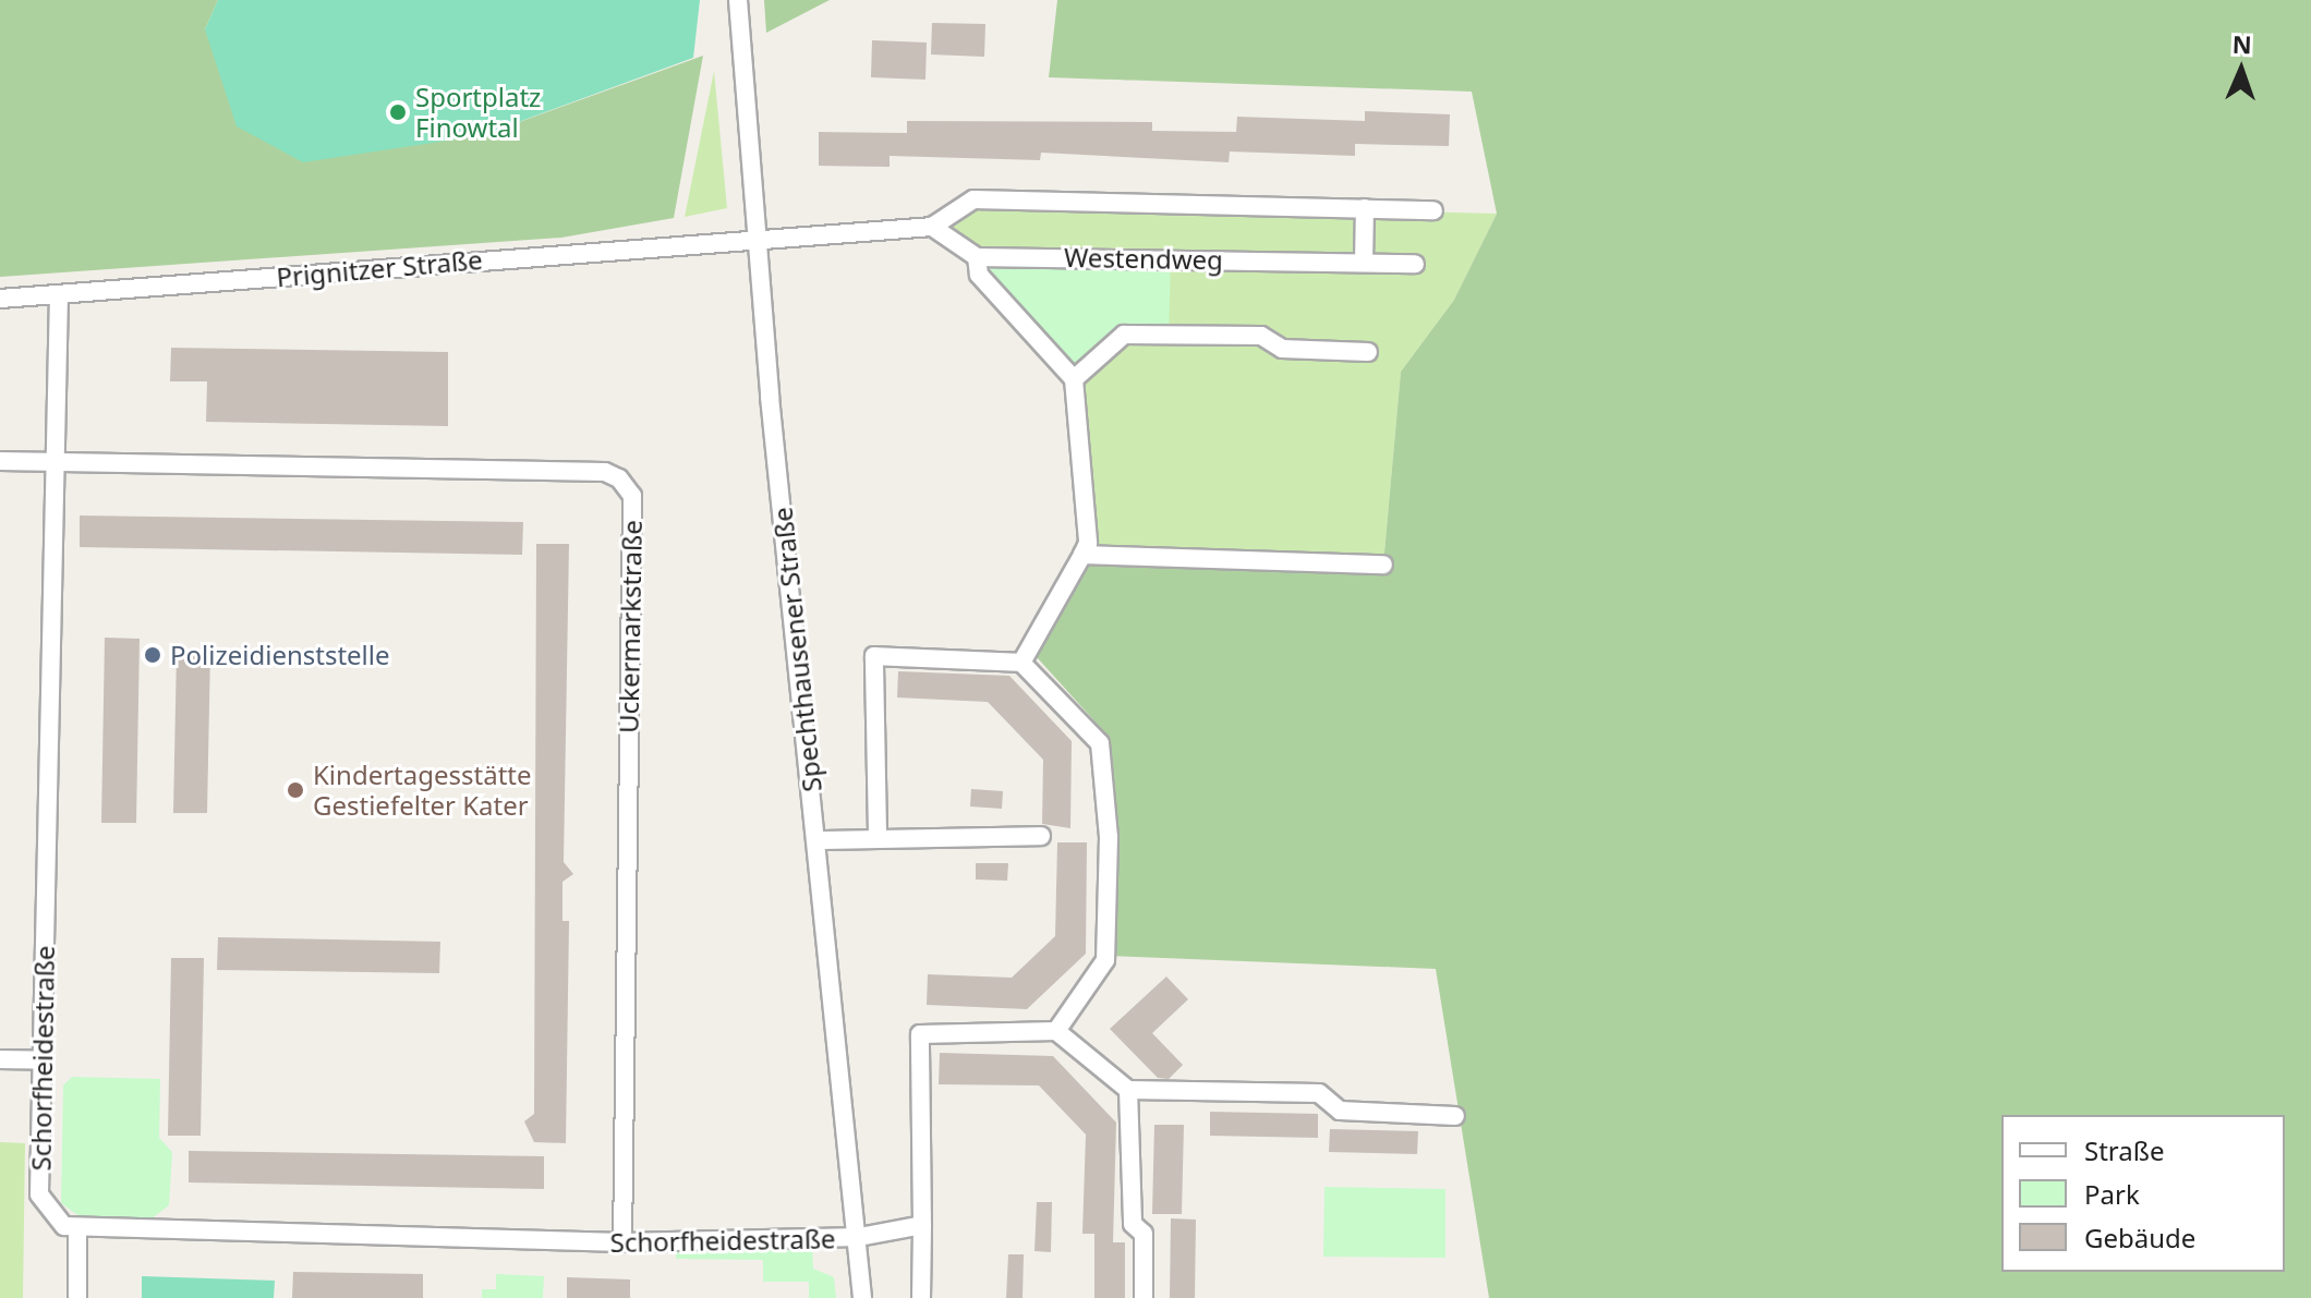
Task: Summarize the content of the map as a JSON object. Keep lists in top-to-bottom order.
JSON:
{
  "streets": {
    "street": [
      "Westendweg",
      "Prignitzer Straße",
      "Uckermarkstraße",
      "Spechthausener Straße",
      "Schorfheidestraße"
    ]
  },
  "crossings": [
    ["Prignitzer Straße", "Spechthausener Straße"],
    ["Prignitzer Straße", "Schorfheidestraße"],
    ["Uckermarkstraße", "Schorfheidestraße"],
    ["Spechthausener Straße", "Schorfheidestraße"]
  ],
  "places": ["Sportplatz Finowtal", "Polizeidienststelle", "Kindertagesstätte Gestiefelter Kater"],
  "legend": ["Straße", "Park", "Gebäude"],
  "north": "top"
}
